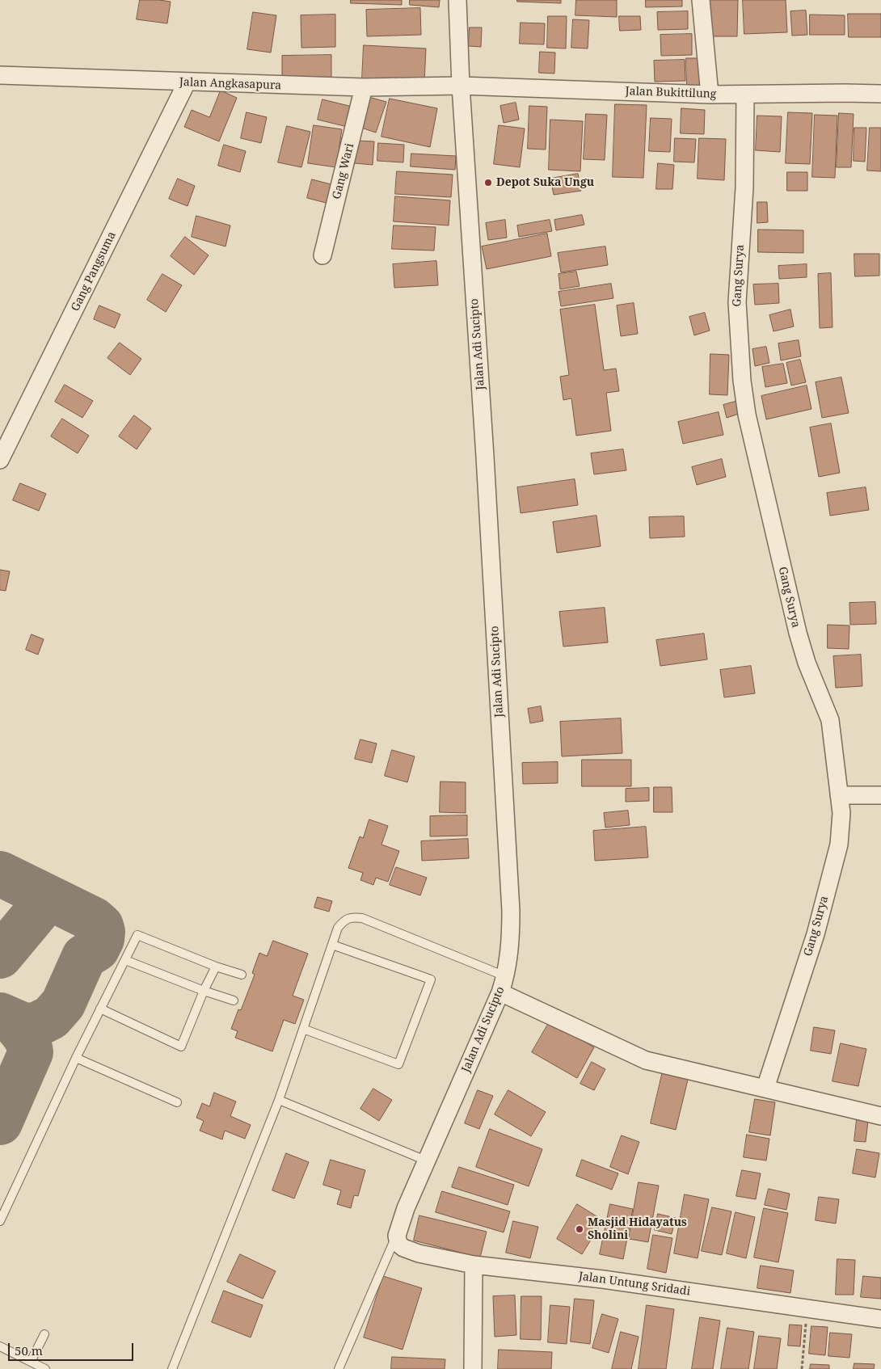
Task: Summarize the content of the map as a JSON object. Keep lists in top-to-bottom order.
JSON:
{
  "streets": {
    "street": [
      "Jalan Angkasapura",
      "Jalan Bukittilung",
      "Gang Wari",
      "Gang Pangsuma",
      "Gang Surya",
      "Jalan Adi Sucipto",
      "Jalan Untung Sridadi"
    ]
  },
  "crossings": [
    ["Jalan Angkasapura", "Jalan Bukittilung"],
    ["Jalan Angkasapura", "Gang Wari"],
    ["Jalan Angkasapura", "Gang Pangsuma"],
    ["Jalan Angkasapura", "Jalan Adi Sucipto"],
    ["Jalan Bukittilung", "Gang Surya"],
    ["Jalan Bukittilung", "Jalan Adi Sucipto"],
    ["Jalan Adi Sucipto", "Jalan Untung Sridadi"]
  ],
  "places": ["Depot Suka Ungu", "Masjid Hidayatus Sholini"],
  "scale_bar": "50 m"
}
